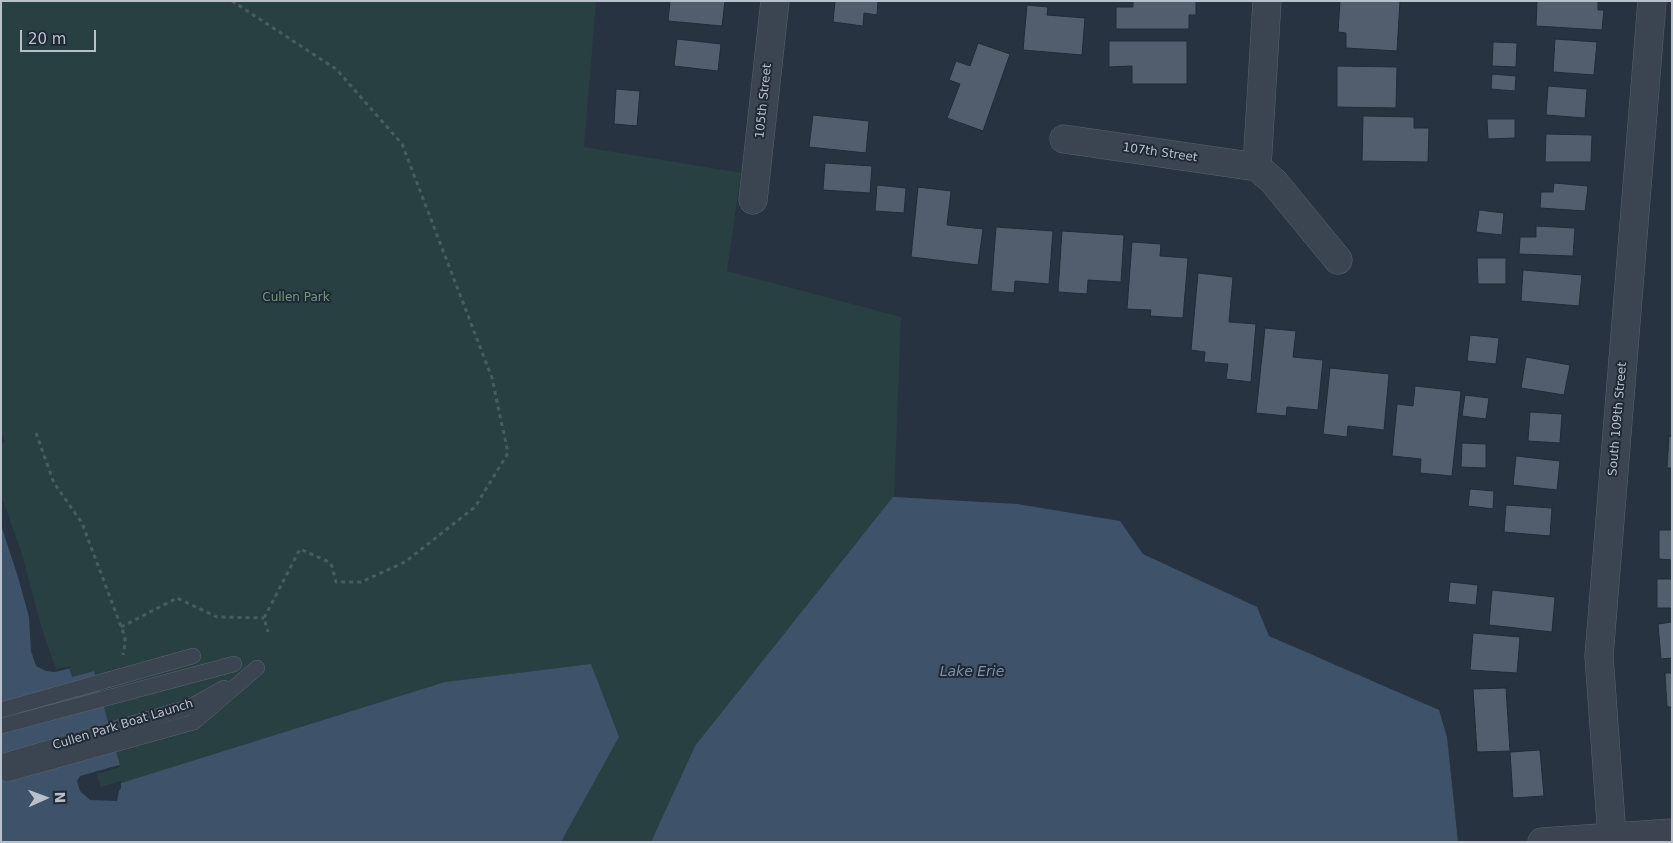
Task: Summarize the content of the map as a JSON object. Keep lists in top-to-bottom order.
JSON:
{
  "streets": {
    "street": ["105th Street", "107th Street", "South 109th Street"],
    "lane": ["Cullen Park Boat Launch"]
  },
  "water": ["Lake Erie"],
  "parks": ["Cullen Park"],
  "scale_bar": "20 m",
  "north": "right"
}
